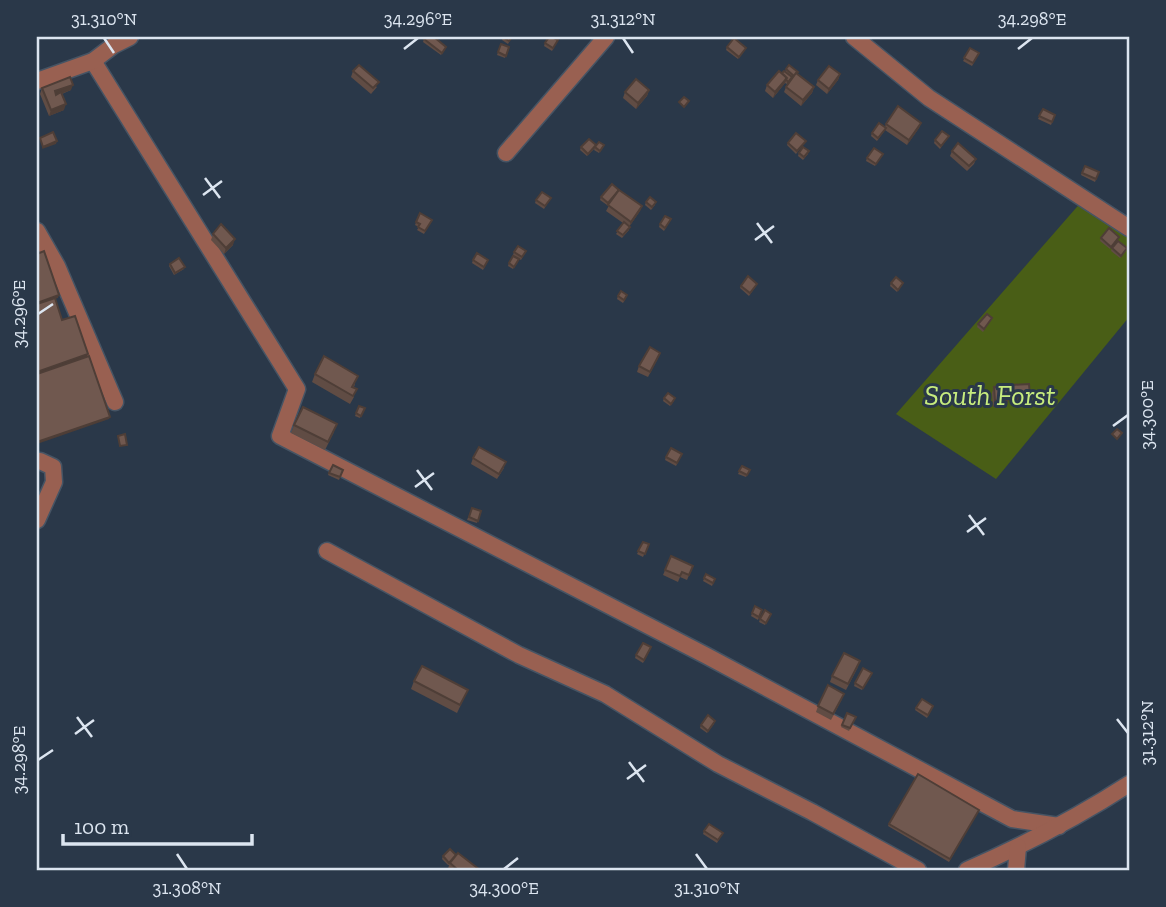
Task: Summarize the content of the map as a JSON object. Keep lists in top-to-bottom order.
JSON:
{
  "parks": ["South Forst"],
  "scale_bar": "100 m",
  "coordinates": [
    "31.310°N",
    "34.296°E",
    "31.312°N",
    "34.298°E",
    "34.300°E",
    "31.308°N"
  ]
}
